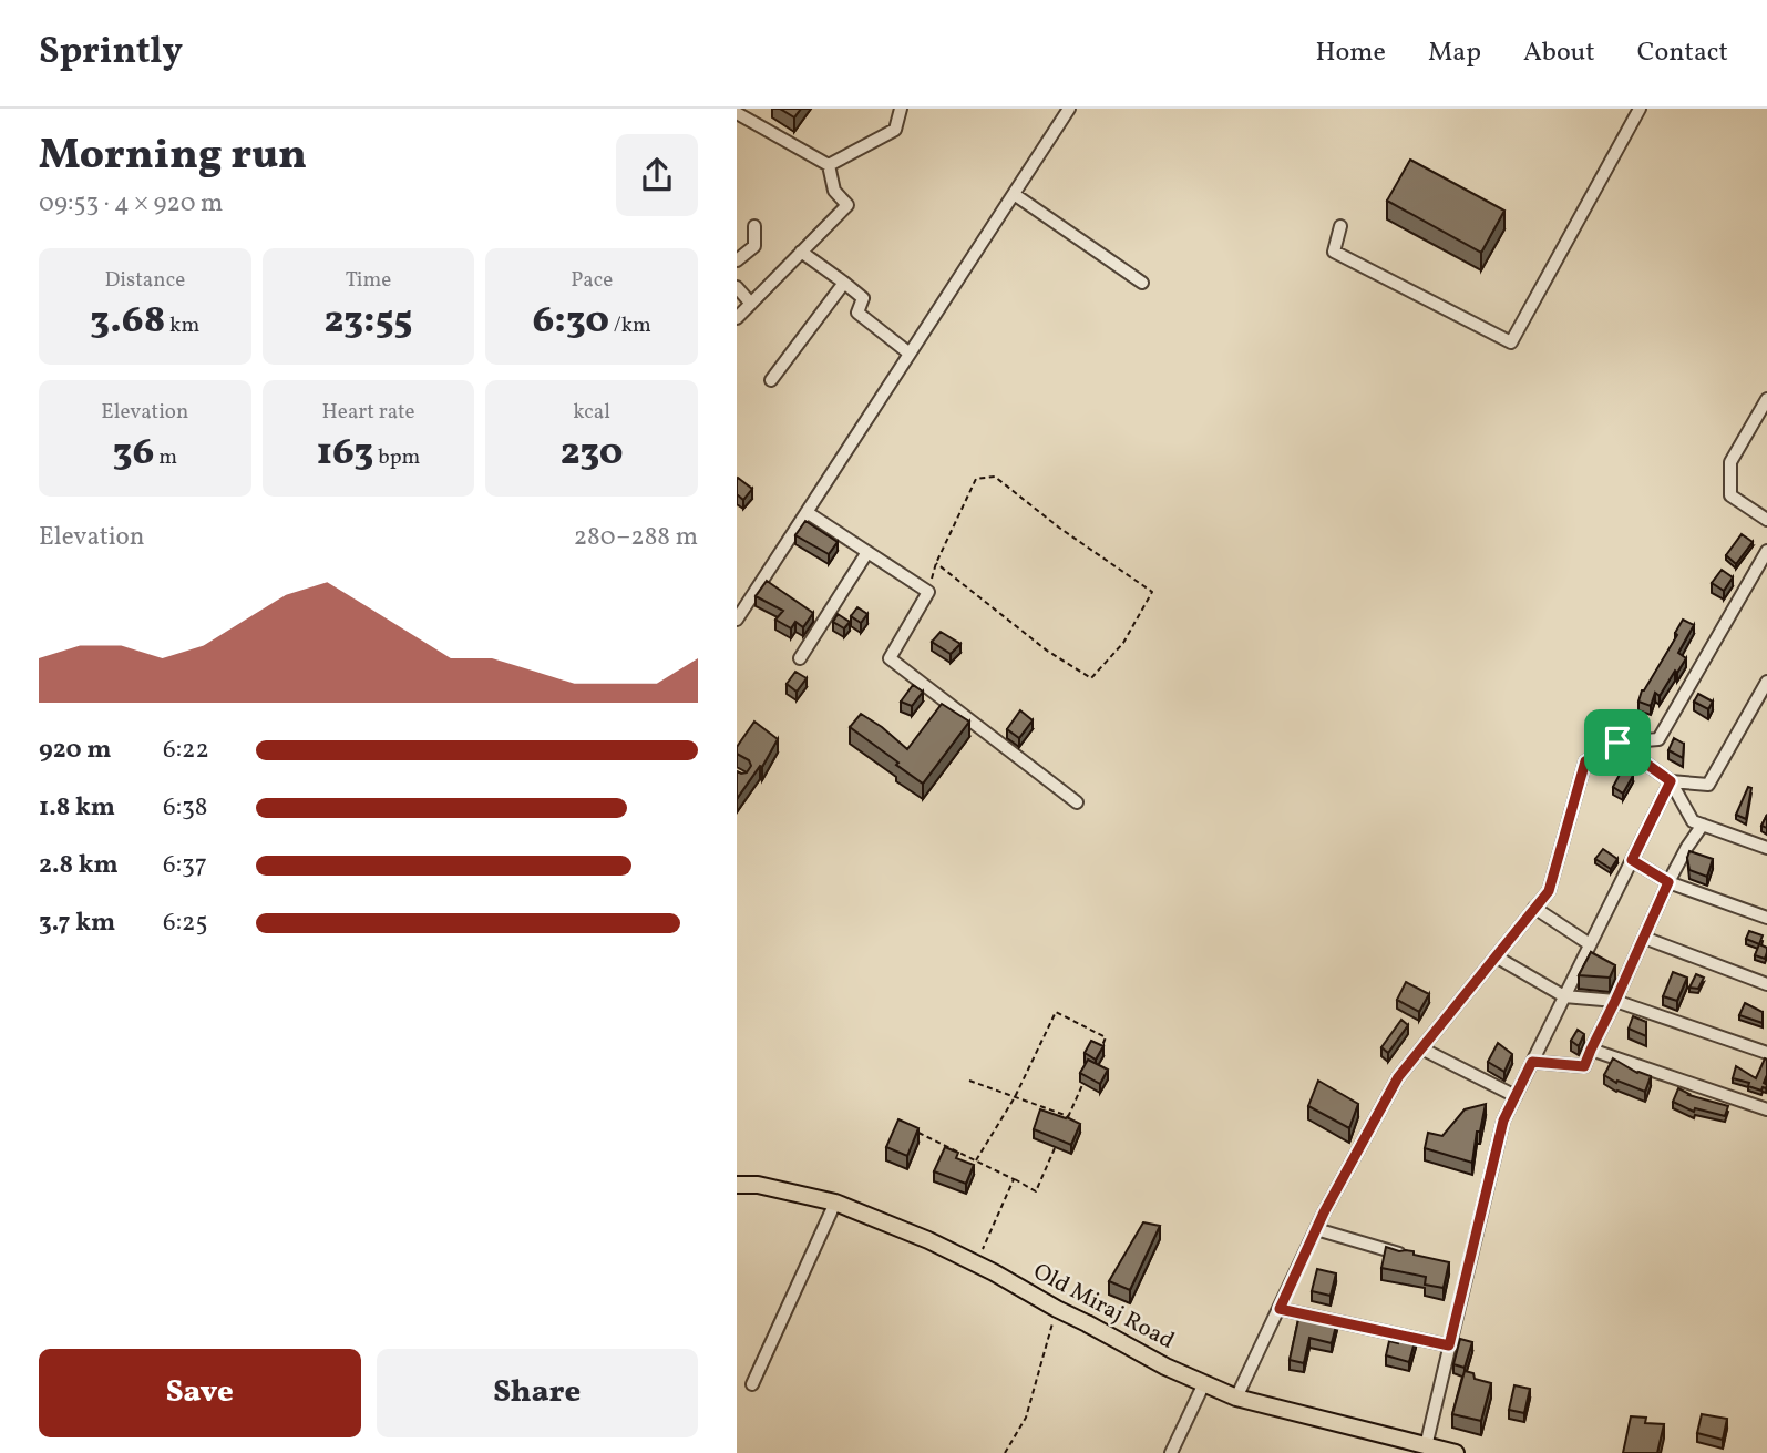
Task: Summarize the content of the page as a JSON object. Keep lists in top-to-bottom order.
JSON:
{
  "streets": {
    "main road": ["Old Miraj Road"]
  },
  "page": {
    "header": "Sprintly",
    "nav": [
      "Home",
      "Map",
      "About",
      "Contact"
    ],
    "heading": ["Morning run", "09:53 · 4 × 920 m"],
    "stats": [
      ["Distance", "3.68 km"],
      ["Time", "23:55"],
      ["Pace", "6:30 /km"],
      ["Elevation", "36 m"],
      ["Heart rate", "163 bpm"],
      ["kcal", "230"]
    ],
    "chart": ["Elevation", "280–288 m"],
    "list": [
      {
        "name": "920 m",
        "note": "6:22"
      },
      {
        "name": "1.8 km",
        "note": "6:38"
      },
      {
        "name": "2.8 km",
        "note": "6:37"
      },
      {
        "name": "3.7 km",
        "note": "6:25"
      }
    ],
    "buttons": ["Save", "Share"]
  }
}
